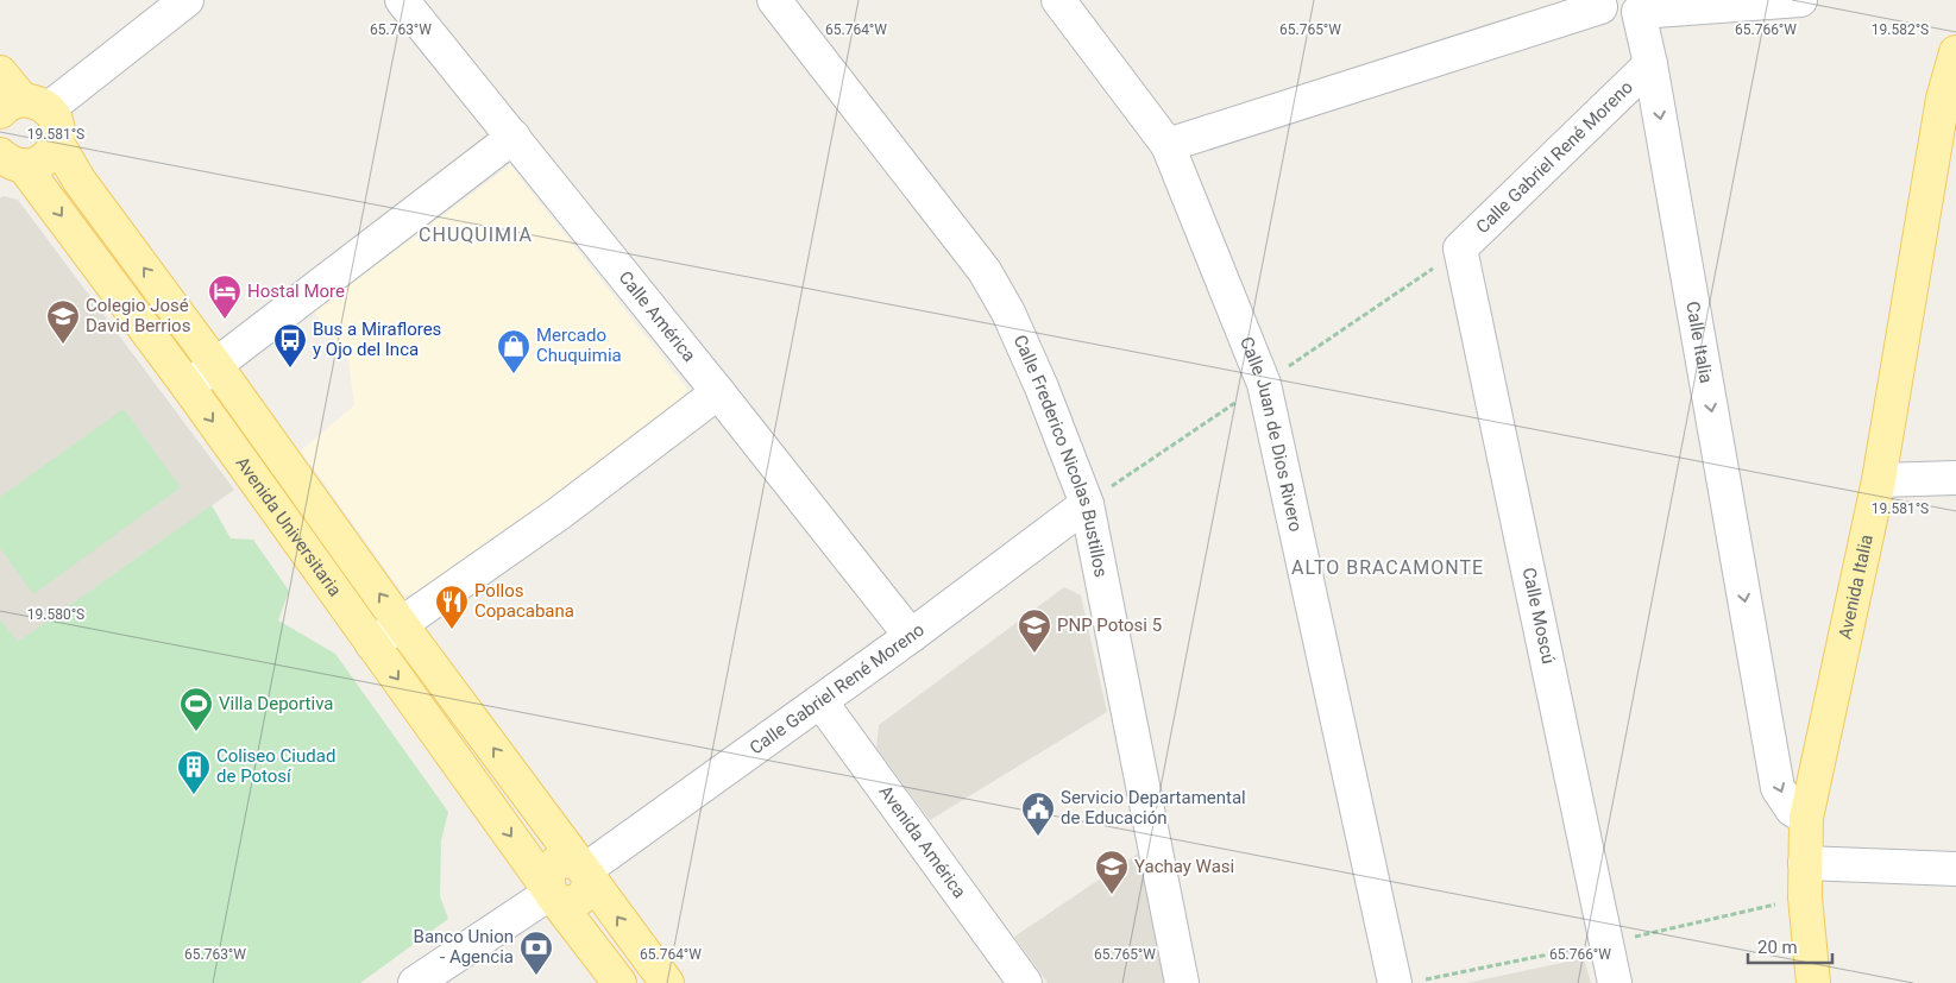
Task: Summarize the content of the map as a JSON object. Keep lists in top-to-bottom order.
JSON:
{
  "streets": {
    "main road": ["Avenida Universitaria", "Avenida Italia"],
    "street": [
      "Calle Gabriel René Moreno",
      "Calle América",
      "Calle Italia",
      "Calle Juan de Dios Rivero",
      "Calle Frederico Nicolas Bustillos",
      "Calle Moscú",
      "Avenida América"
    ]
  },
  "crossings": [
    ["Calle Gabriel René Moreno", "Calle América"],
    ["Calle Gabriel René Moreno", "Calle Italia"],
    ["Calle Gabriel René Moreno", "Calle Frederico Nicolas Bustillos"],
    ["Calle Gabriel René Moreno", "Avenida Universitaria"],
    ["Calle Gabriel René Moreno", "Calle Moscú"],
    ["Calle Gabriel René Moreno", "Avenida América"],
    ["Calle Italia", "Avenida Italia"]
  ],
  "one_way": ["Calle Italia"],
  "districts": ["CHUQUIMIA", "ALTO BRACAMONTE"],
  "places": {
    "hotel": ["Hostal More"],
    "school or university": ["Colegio José David Berrios", "PNP Potosi 5", "Yachay Wasi"],
    "bus stop": ["Bus a Miraflores y Ojo del Inca"],
    "shop": ["Mercado Chuquimia"],
    "restaurant": ["Pollos Copacabana"],
    "sports": ["Villa Deportiva"],
    "building": ["Coliseo Ciudad de Potosí"],
    "public building": ["Servicio Departamental de Educación"],
    "bank": ["Banco Union - Agencia"]
  },
  "scale_bar": "20 m",
  "coordinates": [
    "19.582°S",
    "65.763°W",
    "65.764°W",
    "65.765°W",
    "65.766°W",
    "19.581°S",
    "19.580°S"
  ]
}
